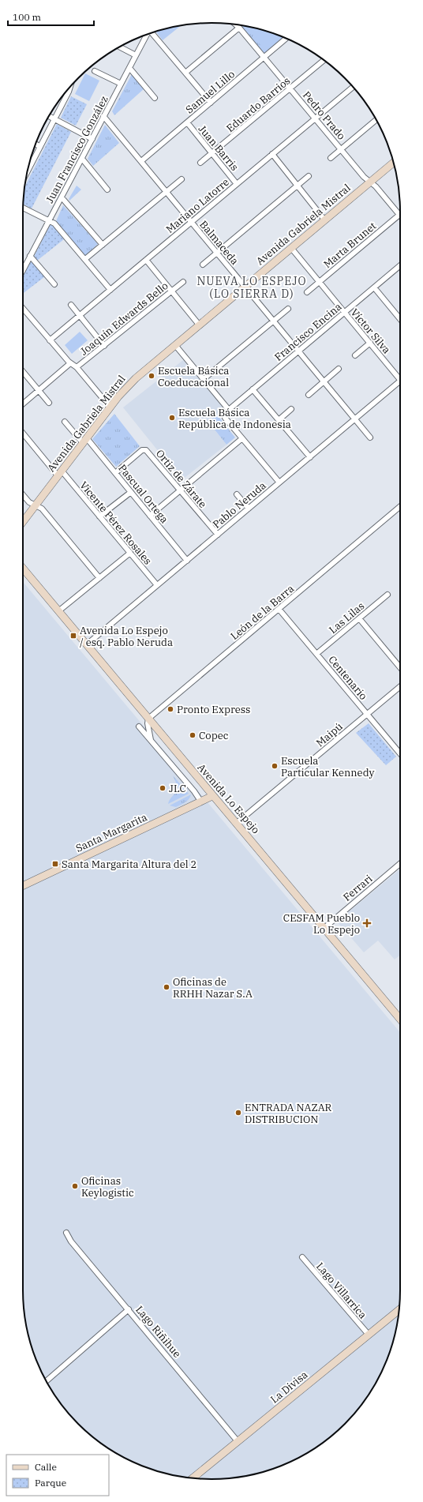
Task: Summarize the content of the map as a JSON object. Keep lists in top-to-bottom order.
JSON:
{
  "streets": {
    "main road": [
      "Avenida Gabriela Mistral",
      "Avenida Lo Espejo",
      "Santa Margarita",
      "La Divisa"
    ],
    "street": [
      "Samuel Lillo",
      "Eduardo Barrios",
      "Pedro Prado",
      "Juan Barris",
      "Juan Francisco González",
      "Mariano Latorre",
      "Balmaceda",
      "Marta Brunet",
      "Joaquín Edwards Bello",
      "Víctor Silva",
      "Francisco Encina",
      "Ortiz de Zárate",
      "Pascual Ortega",
      "Pablo Neruda",
      "Vicente Pérez Rosales",
      "León de la Barra",
      "Las Lilas",
      "Centenario",
      "Maipú",
      "Ferrari",
      "Lago Villarrica",
      "Lago Riñihue"
    ]
  },
  "crossings": [
    ["Samuel Lillo", "Pedro Prado"],
    ["Samuel Lillo", "Juan Barris"],
    ["Samuel Lillo", "Balmaceda"],
    ["Eduardo Barrios", "Pedro Prado"],
    ["Eduardo Barrios", "Juan Barris"],
    ["Pedro Prado", "Mariano Latorre"],
    ["Pedro Prado", "Avenida Gabriela Mistral"],
    ["Pedro Prado", "Marta Brunet"],
    ["Juan Barris", "Mariano Latorre"],
    ["Juan Francisco González", "Balmaceda"],
    ["Mariano Latorre", "Balmaceda"],
    ["Avenida Gabriela Mistral", "Balmaceda"],
    ["Avenida Gabriela Mistral", "Víctor Silva"],
    ["Avenida Gabriela Mistral", "Pascual Ortega"],
    ["Avenida Gabriela Mistral", "Vicente Pérez Rosales"],
    ["Balmaceda", "Francisco Encina"],
    ["Balmaceda", "Pablo Neruda"],
    ["Marta Brunet", "Víctor Silva"],
    ["Víctor Silva", "Francisco Encina"],
    ["Ortiz de Zárate", "Pascual Ortega"],
    ["Ortiz de Zárate", "Pablo Neruda"],
    ["Pascual Ortega", "Pablo Neruda"],
    ["Pablo Neruda", "Vicente Pérez Rosales"],
    ["Pablo Neruda", "Avenida Lo Espejo"],
    ["León de la Barra", "Centenario"],
    ["León de la Barra", "Avenida Lo Espejo"],
    ["Las Lilas", "Centenario"],
    ["Centenario", "Maipú"],
    ["Maipú", "Avenida Lo Espejo"],
    ["Avenida Lo Espejo", "Santa Margarita"],
    ["Avenida Lo Espejo", "Ferrari"],
    ["Lago Villarrica", "La Divisa"],
    ["Lago Riñihue", "La Divisa"]
  ],
  "districts": ["NUEVA LO ESPEJO (LO SIERRA D)"],
  "places": {
    "other": [
      "Escuela Básica Coeducacional",
      "Escuela Básica República de Indonesia",
      "Pronto Express",
      "Copec",
      "Escuela Particular Kennedy",
      "JLC",
      "Oficinas de RRHH Nazar S.A",
      "ENTRADA NAZAR DISTRIBUCION",
      "Oficinas Keylogistic"
    ],
    "transit": ["Avenida Lo Espejo / esq. Pablo Neruda", "Santa Margarita Altura del 2"],
    "health": ["CESFAM Pueblo Lo Espejo"]
  },
  "legend": ["Calle", "Parque"],
  "scale_bar": "100 m"
}
